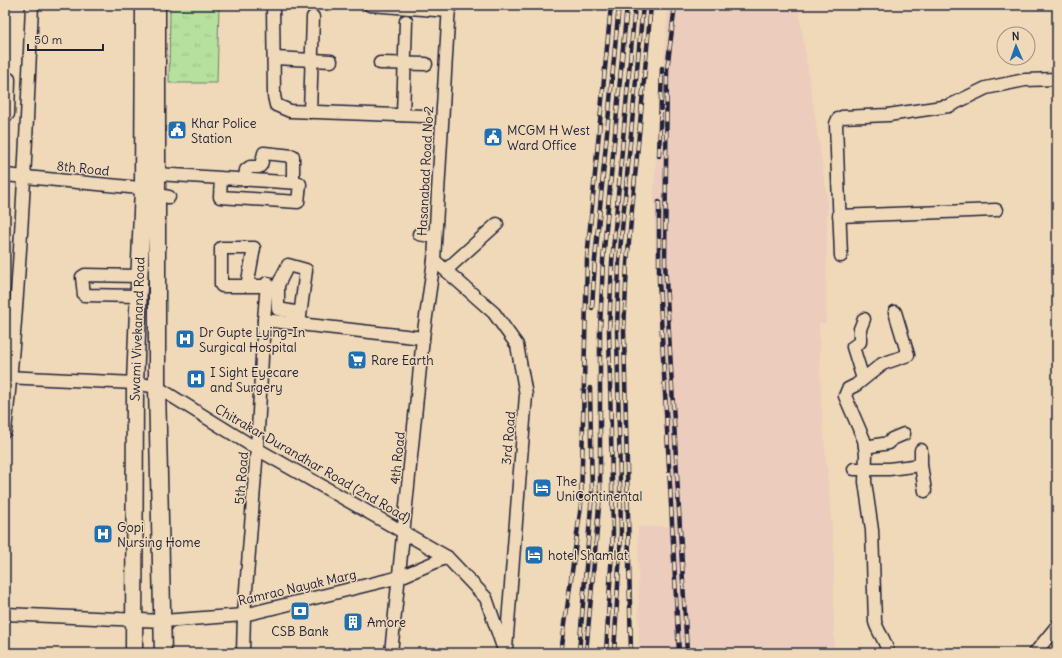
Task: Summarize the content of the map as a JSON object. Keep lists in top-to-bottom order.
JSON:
{
  "streets": {
    "main road": ["Swami Vivekanand Road"],
    "street": [
      "8th Road",
      "Hasanabad Road No 2",
      "3rd Road",
      "4th Road",
      "Chitrakar Durandhar Road (2nd Road)",
      "5th Road",
      "Ramrao Nayak Marg"
    ]
  },
  "crossings": [
    ["8th Road", "Swami Vivekanand Road"],
    ["Hasanabad Road No 2", "3rd Road"],
    ["Hasanabad Road No 2", "4th Road"],
    ["Swami Vivekanand Road", "Chitrakar Durandhar Road (2nd Road)"],
    ["Swami Vivekanand Road", "Ramrao Nayak Marg"],
    ["3rd Road", "Chitrakar Durandhar Road (2nd Road)"],
    ["4th Road", "Chitrakar Durandhar Road (2nd Road)"],
    ["4th Road", "Ramrao Nayak Marg"],
    ["Chitrakar Durandhar Road (2nd Road)", "5th Road"],
    ["Chitrakar Durandhar Road (2nd Road)", "Ramrao Nayak Marg"],
    ["5th Road", "Ramrao Nayak Marg"]
  ],
  "places": {
    "public building": ["Khar Police Station", "MCGM H West Ward Office"],
    "hospital": ["Dr Gupte Lying-In Surgical Hospital", "I Sight Eyecare and Surgery", "Gopi Nursing Home"],
    "supermarket": ["Rare Earth"],
    "hotel": ["The UniContinental", "hotel Shamlat"],
    "bank": ["CSB Bank"],
    "building": ["Amore"]
  },
  "scale_bar": "50 m",
  "north": "top"
}
